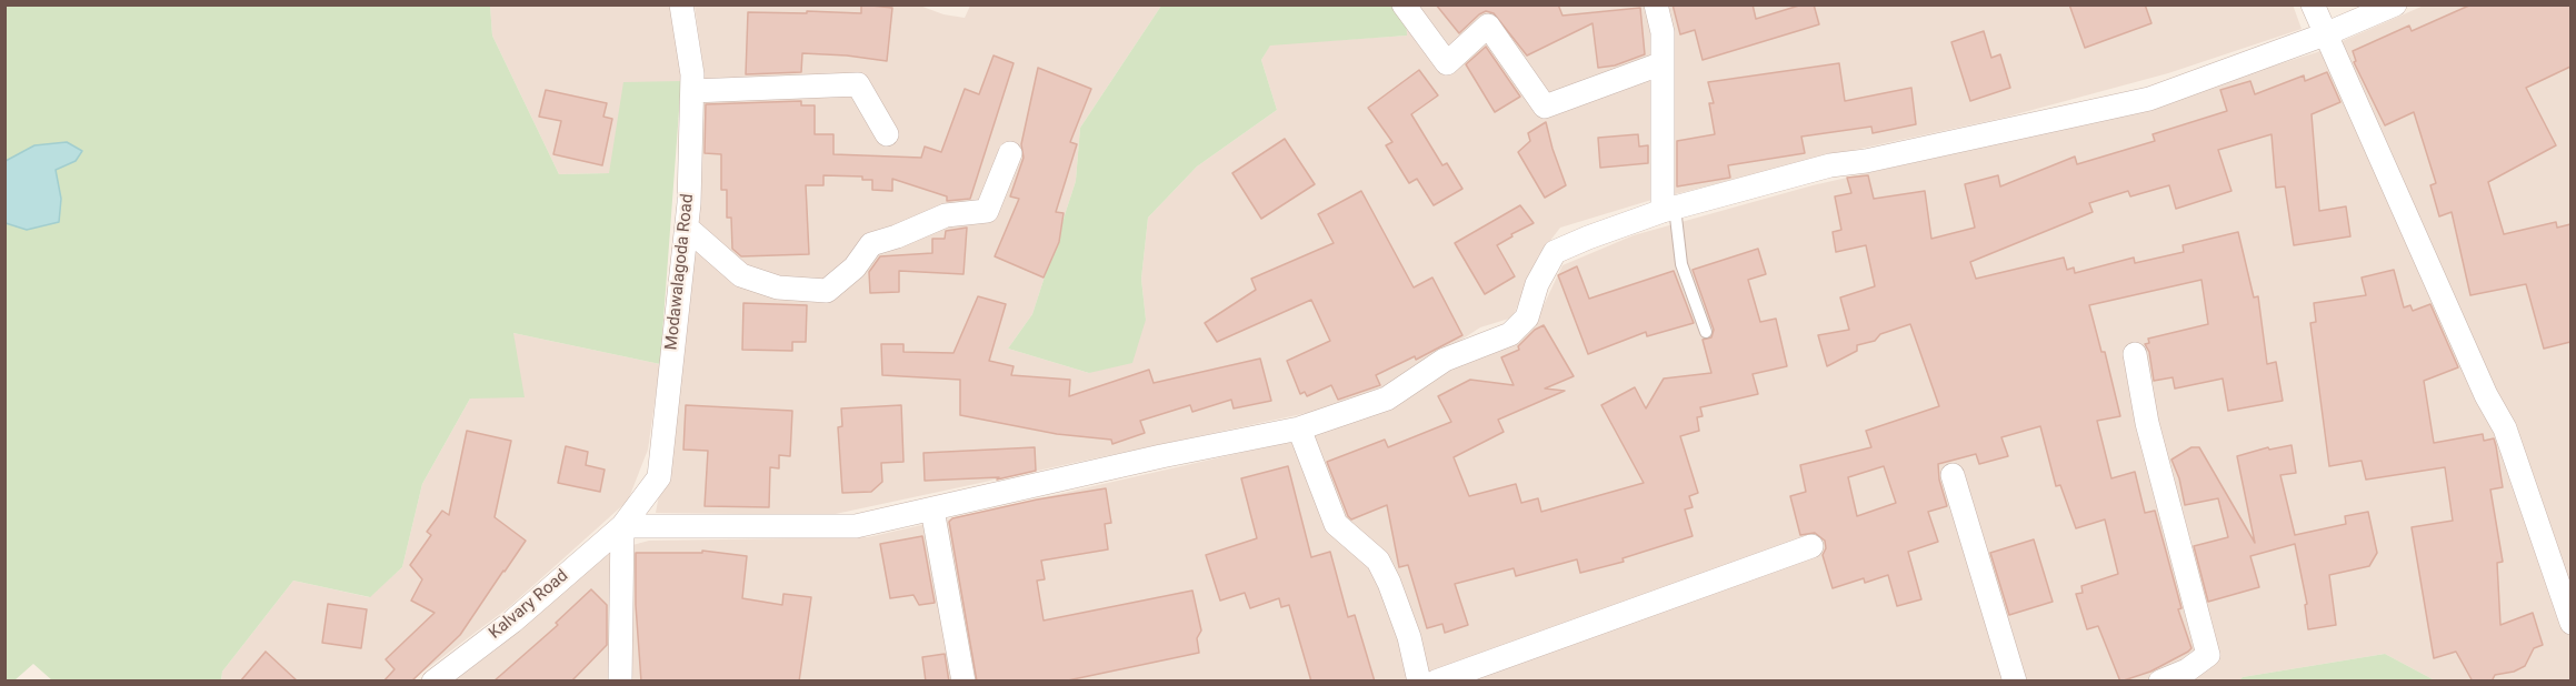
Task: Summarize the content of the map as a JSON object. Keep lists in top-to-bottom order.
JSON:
{
  "streets": {
    "street": ["Modawalagoda Road", "Kalvary Road"]
  },
  "crossings": [
    ["Modawalagoda Road", "Kalvary Road"]
  ]
}
